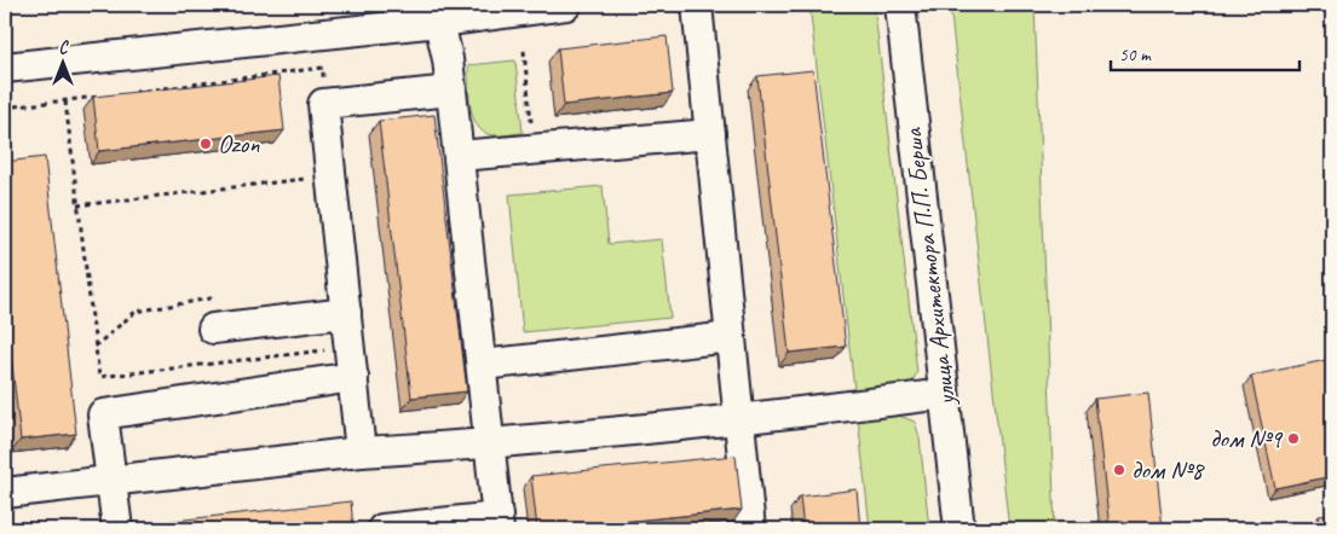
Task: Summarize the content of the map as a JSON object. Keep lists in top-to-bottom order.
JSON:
{
  "streets": {
    "street": ["улица Архитектора П.П. Берша"]
  },
  "places": ["Ozon", "дом №9", "дом №8"],
  "scale_bar": "50 m",
  "north": "top"
}
